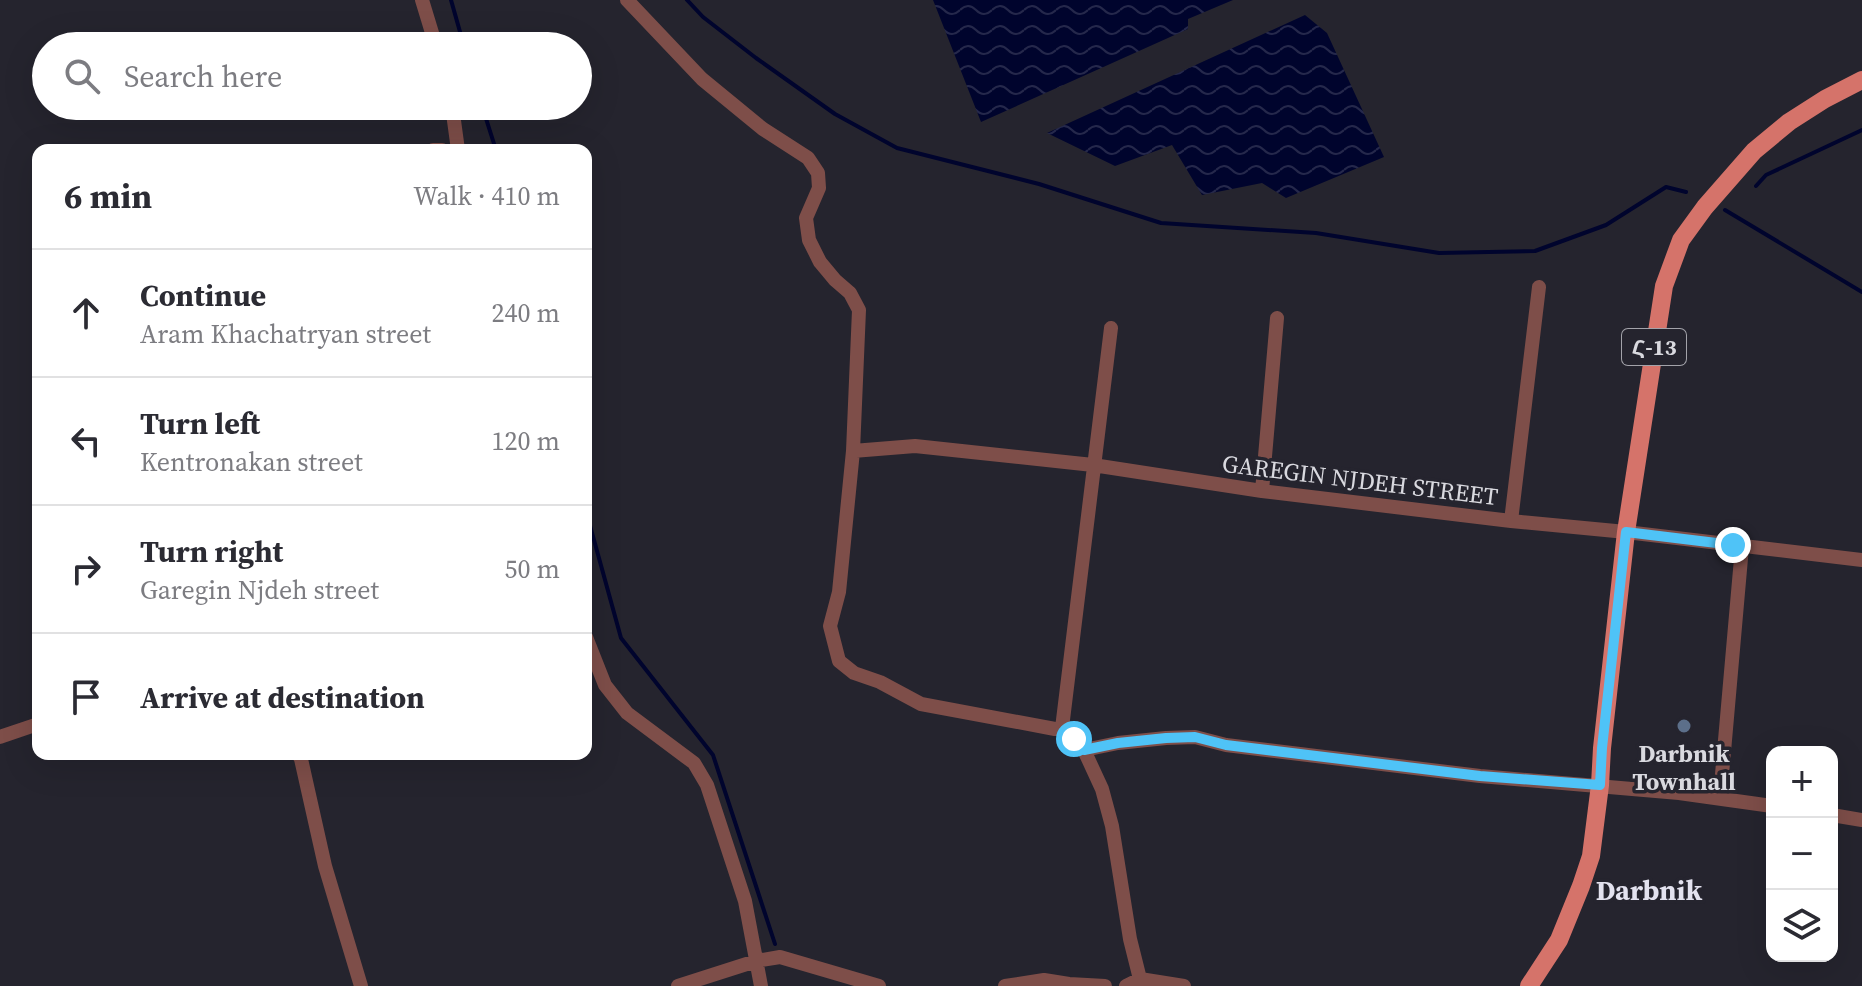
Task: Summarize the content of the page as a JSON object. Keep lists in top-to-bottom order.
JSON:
{
  "streets": {
    "main road": ["Հ-13"],
    "street": ["GAREGIN NJDEH STREET"]
  },
  "crossings": [
    ["Հ-13", "GAREGIN NJDEH STREET"]
  ],
  "districts": ["Darbnik"],
  "places": ["Darbnik Townhall"],
  "page": {
    "search": "Search here",
    "heading": ["6 min", "Walk · 410 m"],
    "list": [
      ["Continue", "Aram Khachatryan street", "240 m"],
      ["Turn left", "Kentronakan street", "120 m"],
      ["Turn right", "Garegin Njdeh street", "50 m"],
      "Arrive at destination"
    ],
    "map_buttons": ["+", "−"]
  }
}
